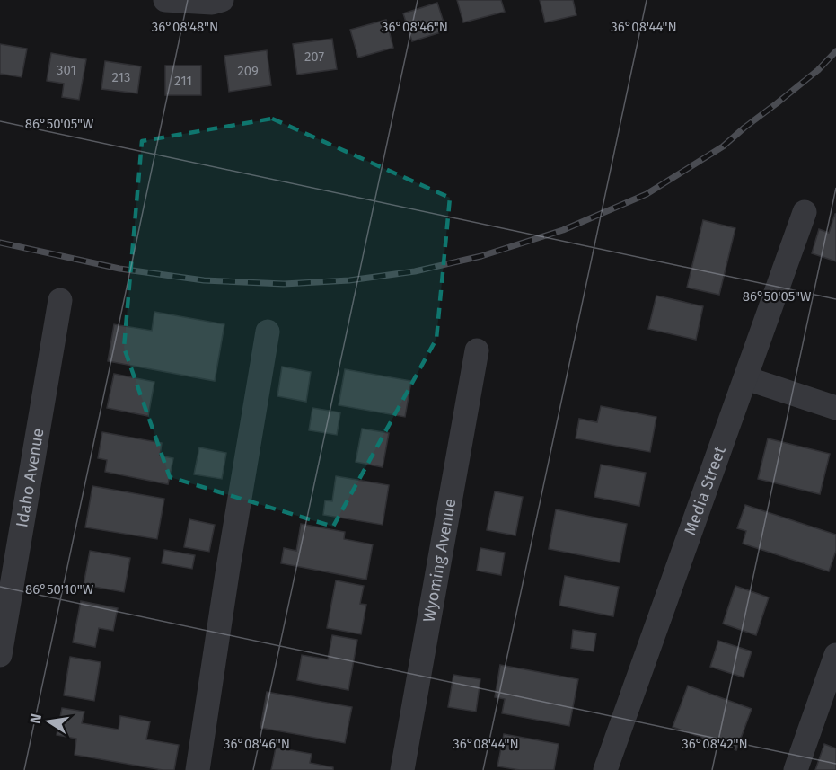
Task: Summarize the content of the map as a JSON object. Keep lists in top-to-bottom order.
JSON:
{
  "streets": {
    "street": ["Idaho Avenue", "Media Street", "Wyoming Avenue"]
  },
  "house_numbers": [
    "207",
    "301",
    "209",
    "213",
    "211"
  ],
  "north": "left",
  "coordinates": [
    "36°08'48\"N",
    "36°08'46\"N",
    "36°08'44\"N",
    "86°50'05\"W",
    "86°50'10\"W",
    "36°08'42\"N"
  ]
}
